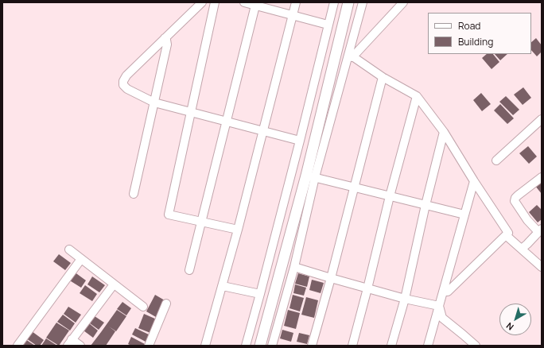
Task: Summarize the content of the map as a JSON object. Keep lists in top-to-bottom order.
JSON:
{
  "legend": ["Road", "Building"],
  "north": "bottom left"
}
